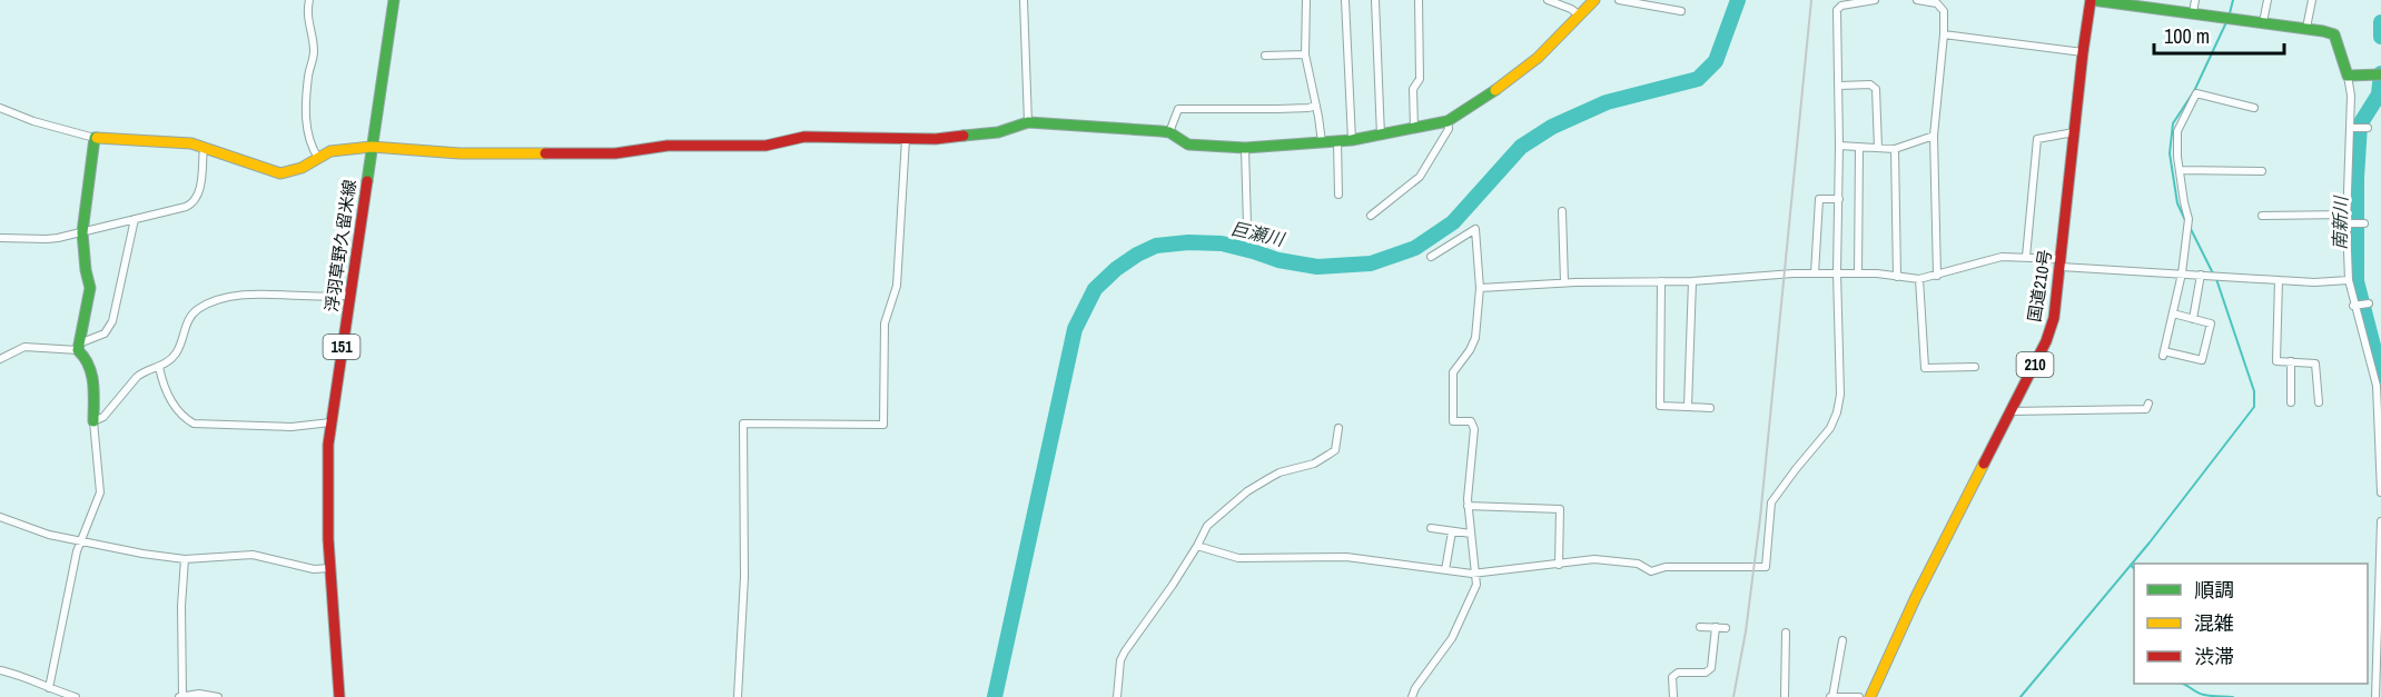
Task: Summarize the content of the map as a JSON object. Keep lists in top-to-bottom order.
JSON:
{
  "streets": {
    "main road": [
      "浮羽草野久留米線",
      "国道210号",
      "151",
      "210"
    ]
  },
  "water": ["南新川", "巨瀬川"],
  "legend": ["順調", "混雑", "渋滞"],
  "scale_bar": "100 m"
}
